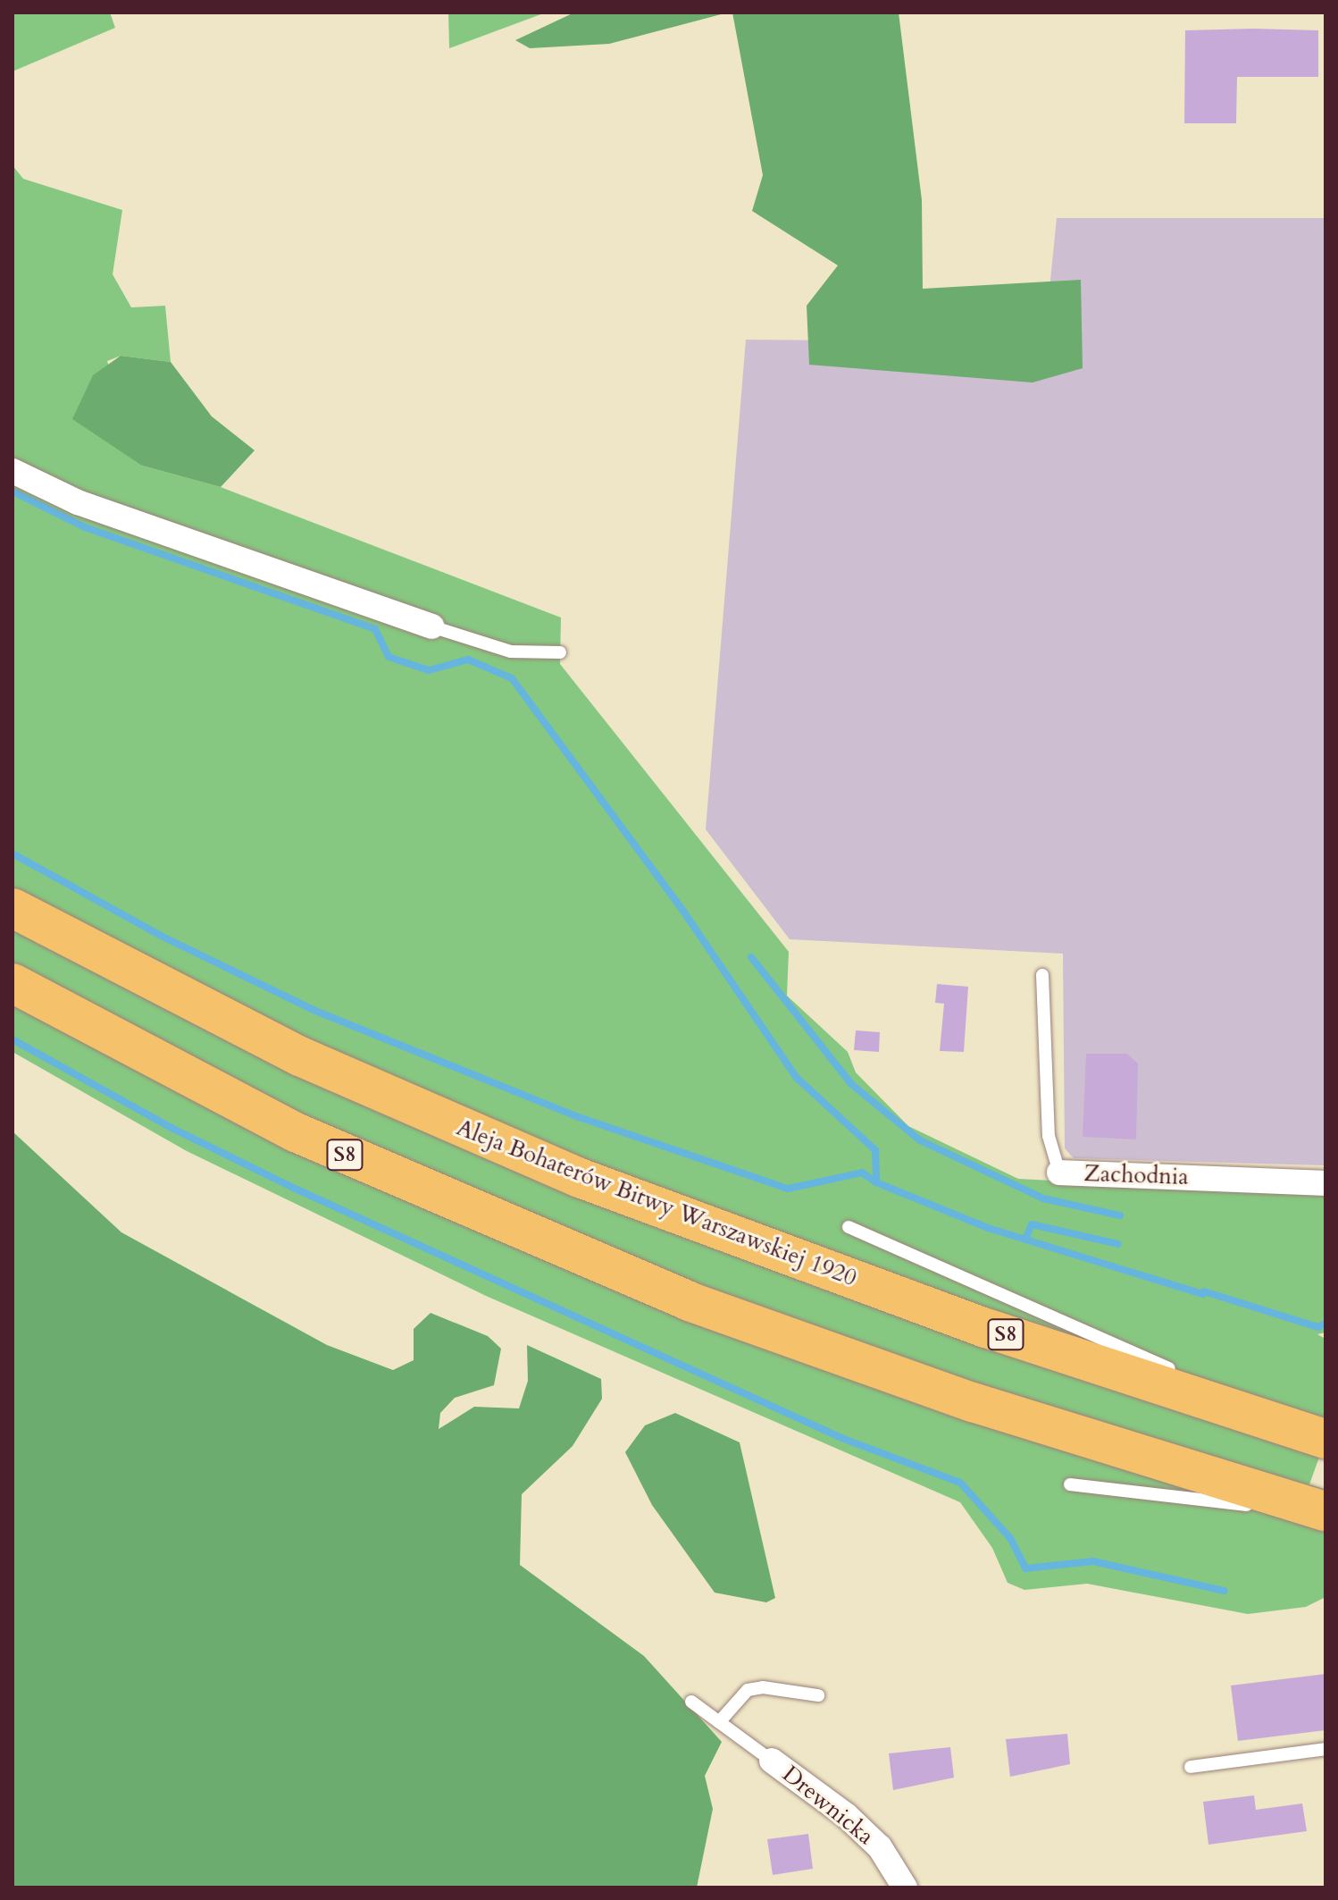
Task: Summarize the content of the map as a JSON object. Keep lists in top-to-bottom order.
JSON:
{
  "streets": {
    "highway": ["S8", "Aleja Bohaterów Bitwy Warszawskiej 1920"],
    "street": ["Zachodnia", "Drewnicka"]
  }
}
